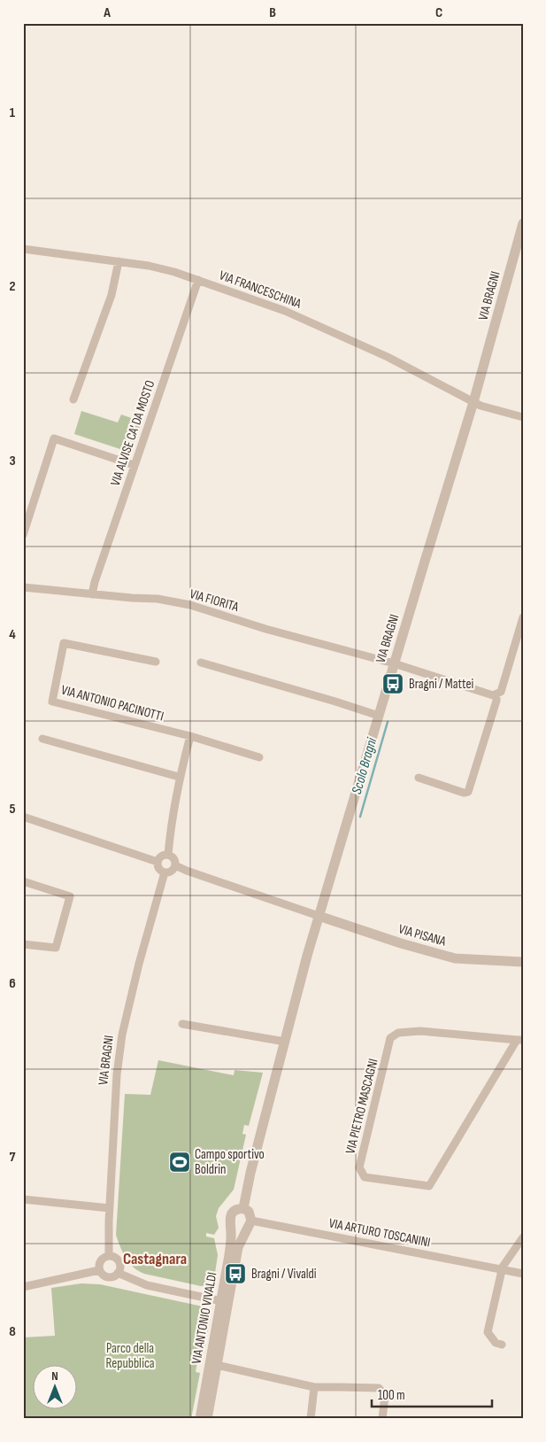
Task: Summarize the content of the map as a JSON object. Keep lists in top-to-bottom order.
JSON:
{
  "streets": {
    "street": [
      "VIA FRANCESCHINA",
      "VIA BRAGNI",
      "VIA ALVISE CA' DA MOSTO",
      "VIA FIORITA",
      "VIA ANTONIO PACINOTTI",
      "VIA PISANA",
      "VIA PIETRO MASCAGNI",
      "VIA ARTURO TOSCANINI",
      "VIA ANTONIO VIVALDI"
    ]
  },
  "crossings": [
    ["VIA FRANCESCHINA", "VIA BRAGNI"],
    ["VIA FRANCESCHINA", "VIA ALVISE CA' DA MOSTO"],
    ["VIA BRAGNI", "VIA FIORITA"],
    ["VIA BRAGNI", "VIA PISANA"],
    ["VIA ALVISE CA' DA MOSTO", "VIA FIORITA"],
    ["VIA ARTURO TOSCANINI", "VIA ANTONIO VIVALDI"]
  ],
  "districts": ["Castagnara"],
  "water": ["Scolo Bragni"],
  "parks": ["Parco della Repubblica"],
  "places": {
    "bus stop": ["Bragni / Mattei", "Bragni / Vivaldi"],
    "sports": ["Campo sportivo Boldrin"]
  },
  "scale_bar": "100 m",
  "north": "top",
  "grid": {
    "columns": ["A", "B", "C"],
    "rows": [
      "1",
      "2",
      "3",
      "4",
      "5",
      "6",
      "7",
      "8"
    ]
  }
}
